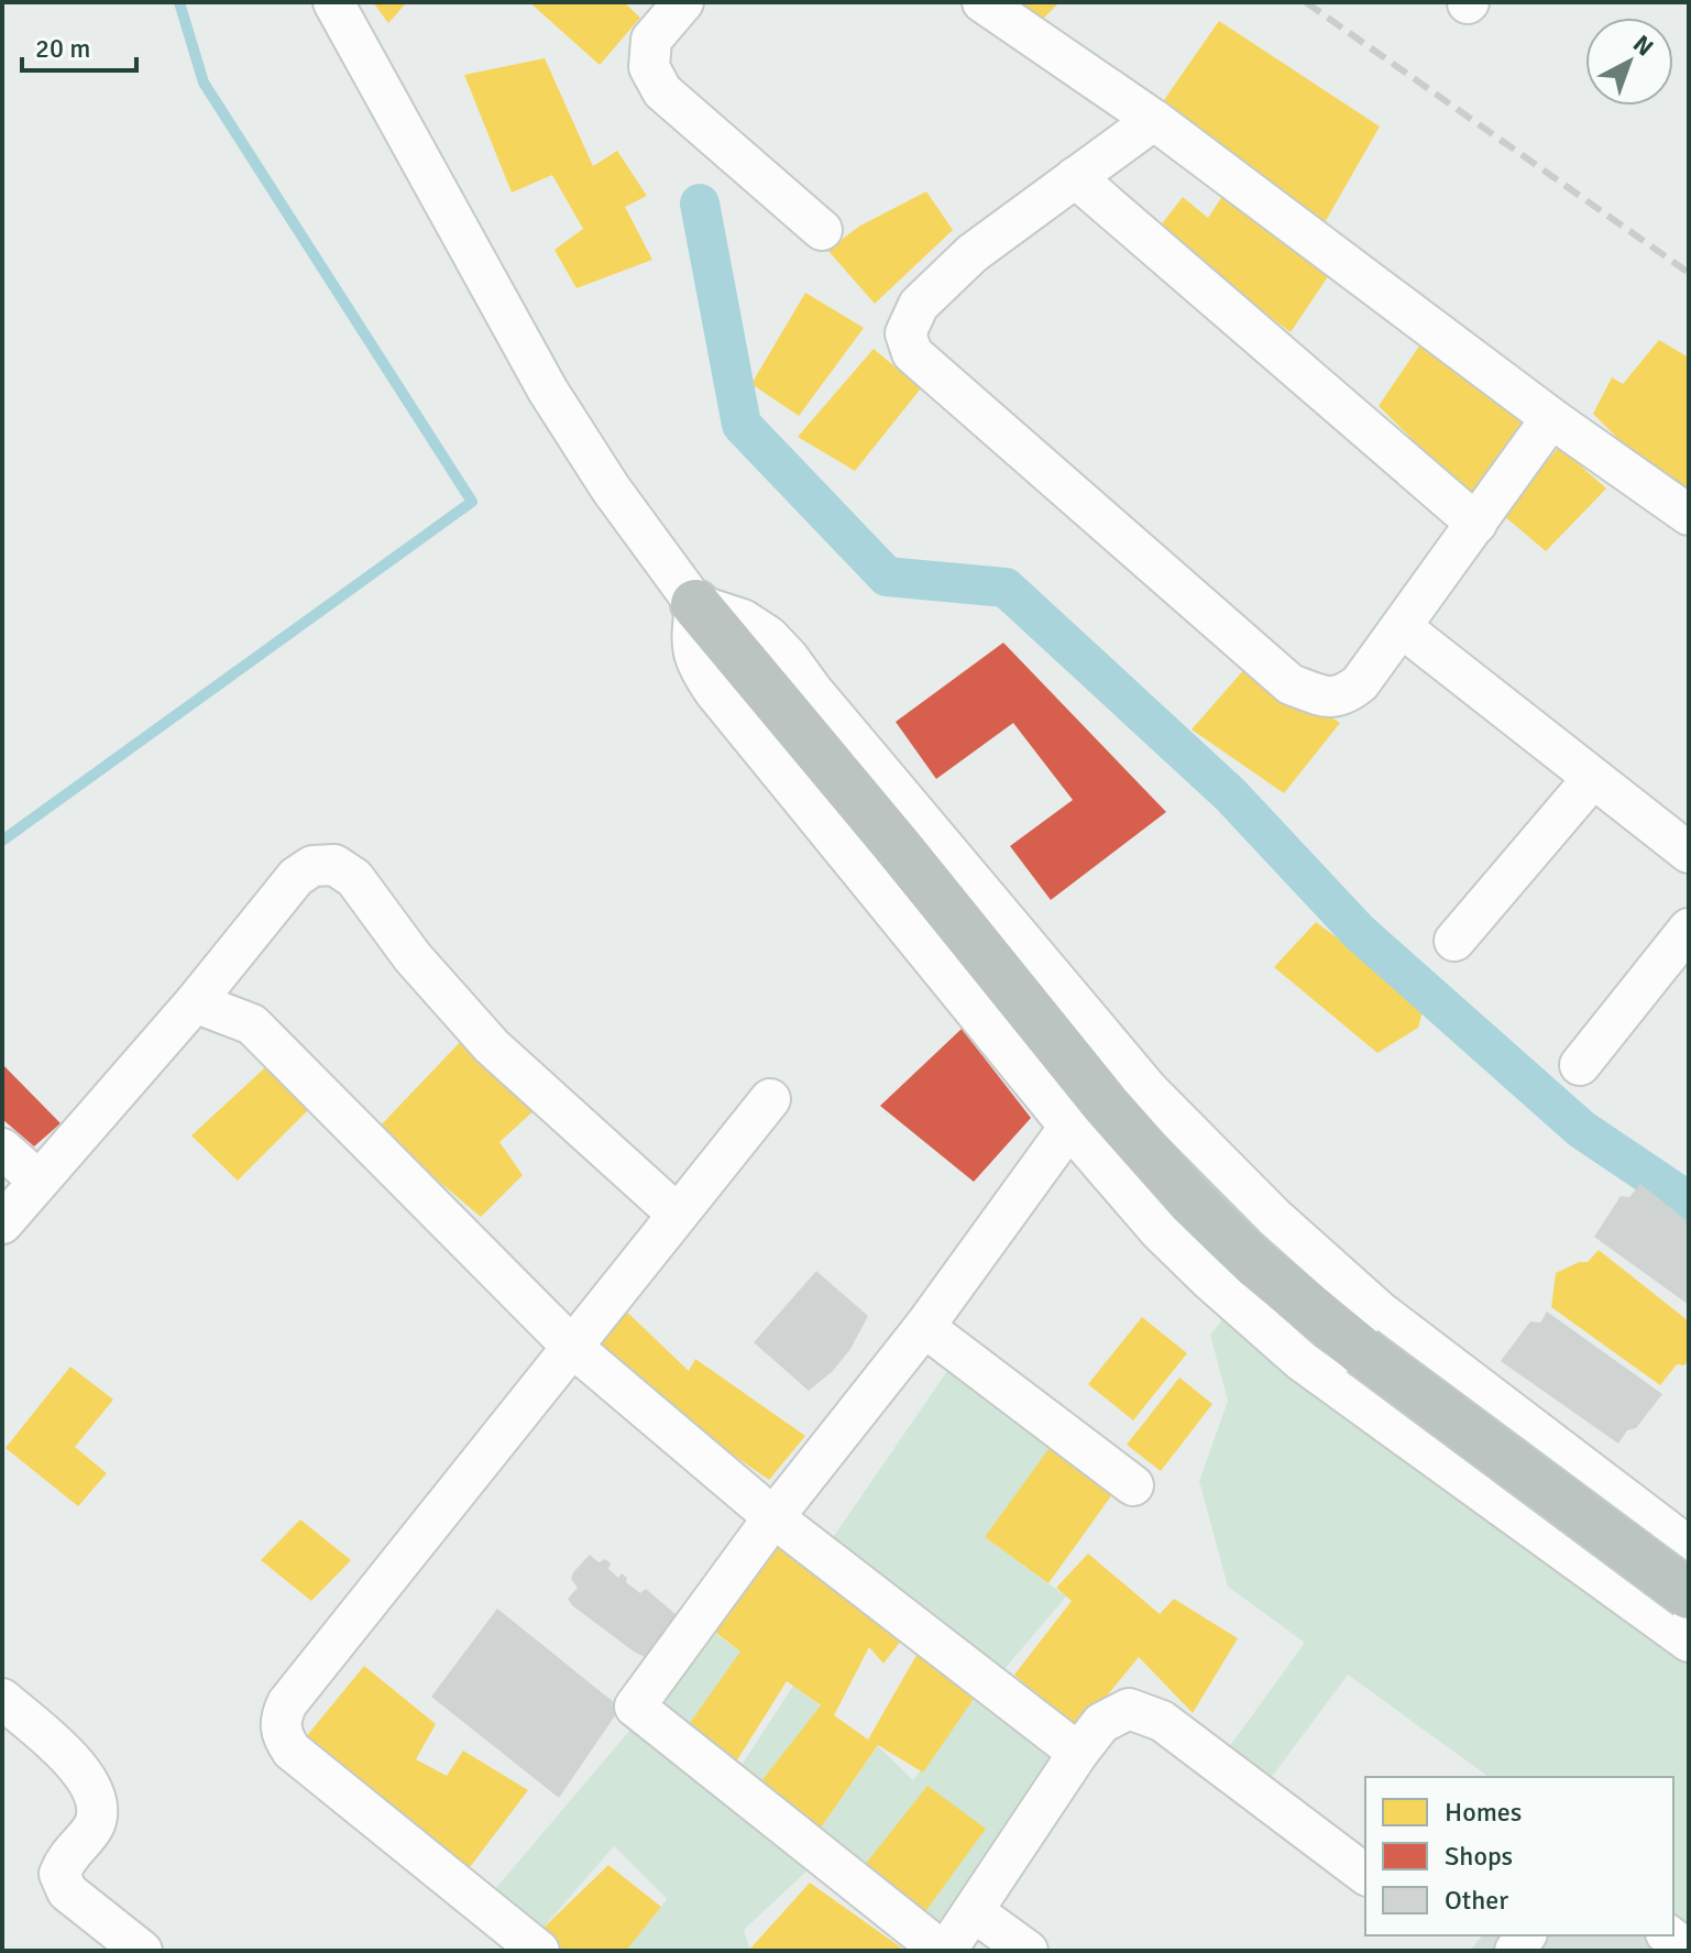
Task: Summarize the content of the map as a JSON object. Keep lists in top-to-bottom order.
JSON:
{
  "legend": ["Homes", "Shops", "Other"],
  "scale_bar": "20 m",
  "north": "top right"
}
